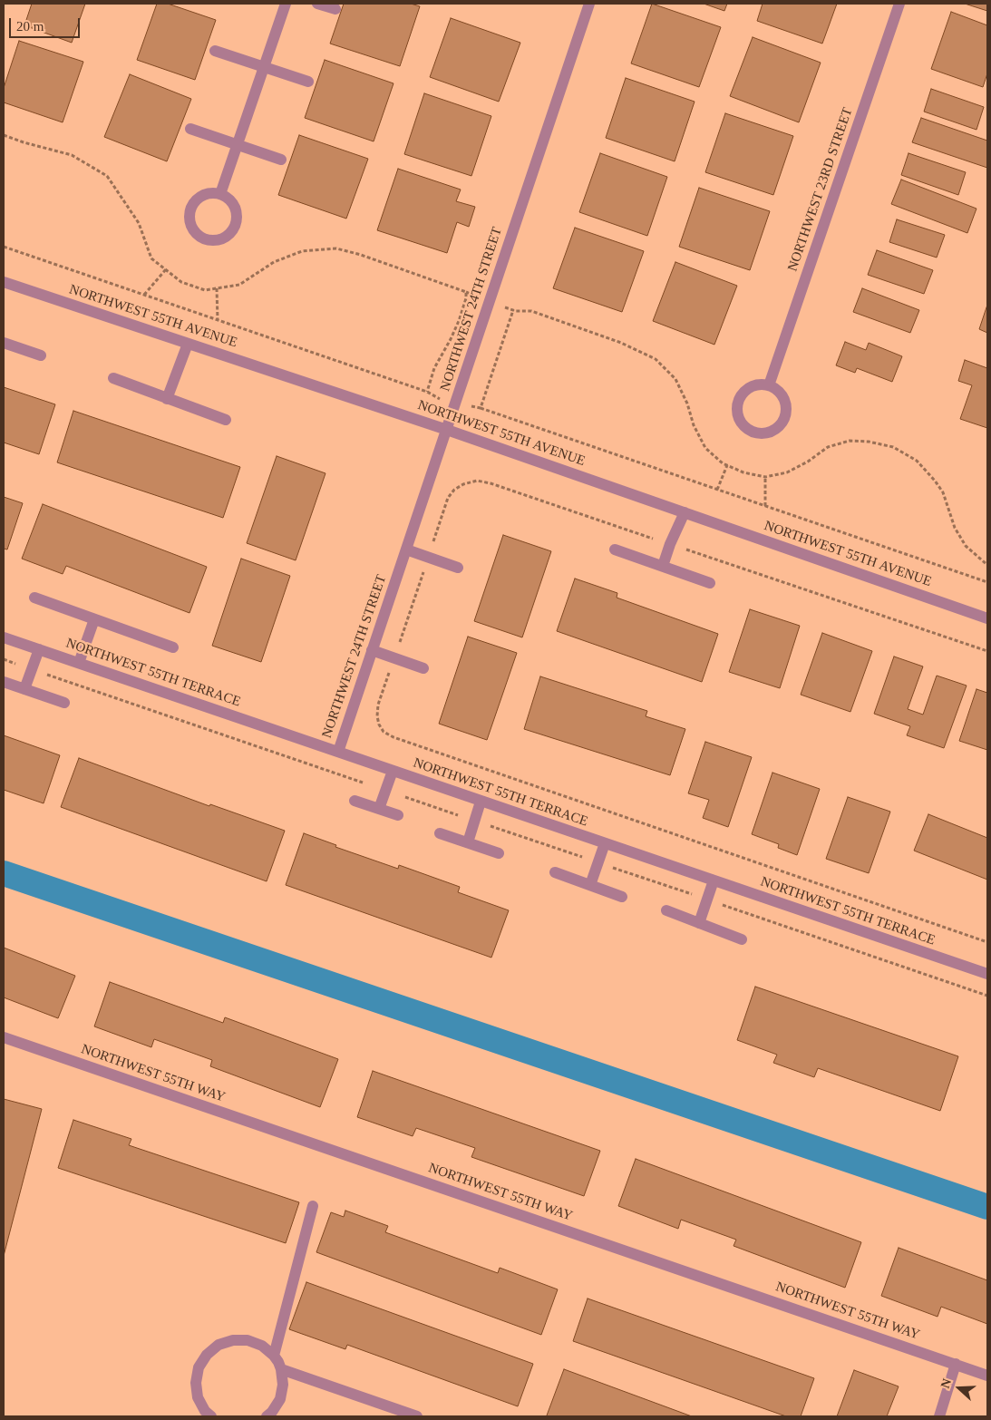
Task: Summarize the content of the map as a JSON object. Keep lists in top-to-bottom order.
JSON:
{
  "streets": {
    "street": [
      "NORTHWEST 23RD STREET",
      "NORTHWEST 24TH STREET",
      "NORTHWEST 55TH AVENUE",
      "NORTHWEST 55TH TERRACE",
      "NORTHWEST 55TH WAY"
    ]
  },
  "crossings": [
    ["NORTHWEST 24TH STREET", "NORTHWEST 55TH AVENUE"],
    ["NORTHWEST 24TH STREET", "NORTHWEST 55TH TERRACE"]
  ],
  "scale_bar": "20 m",
  "north": "left"
}
